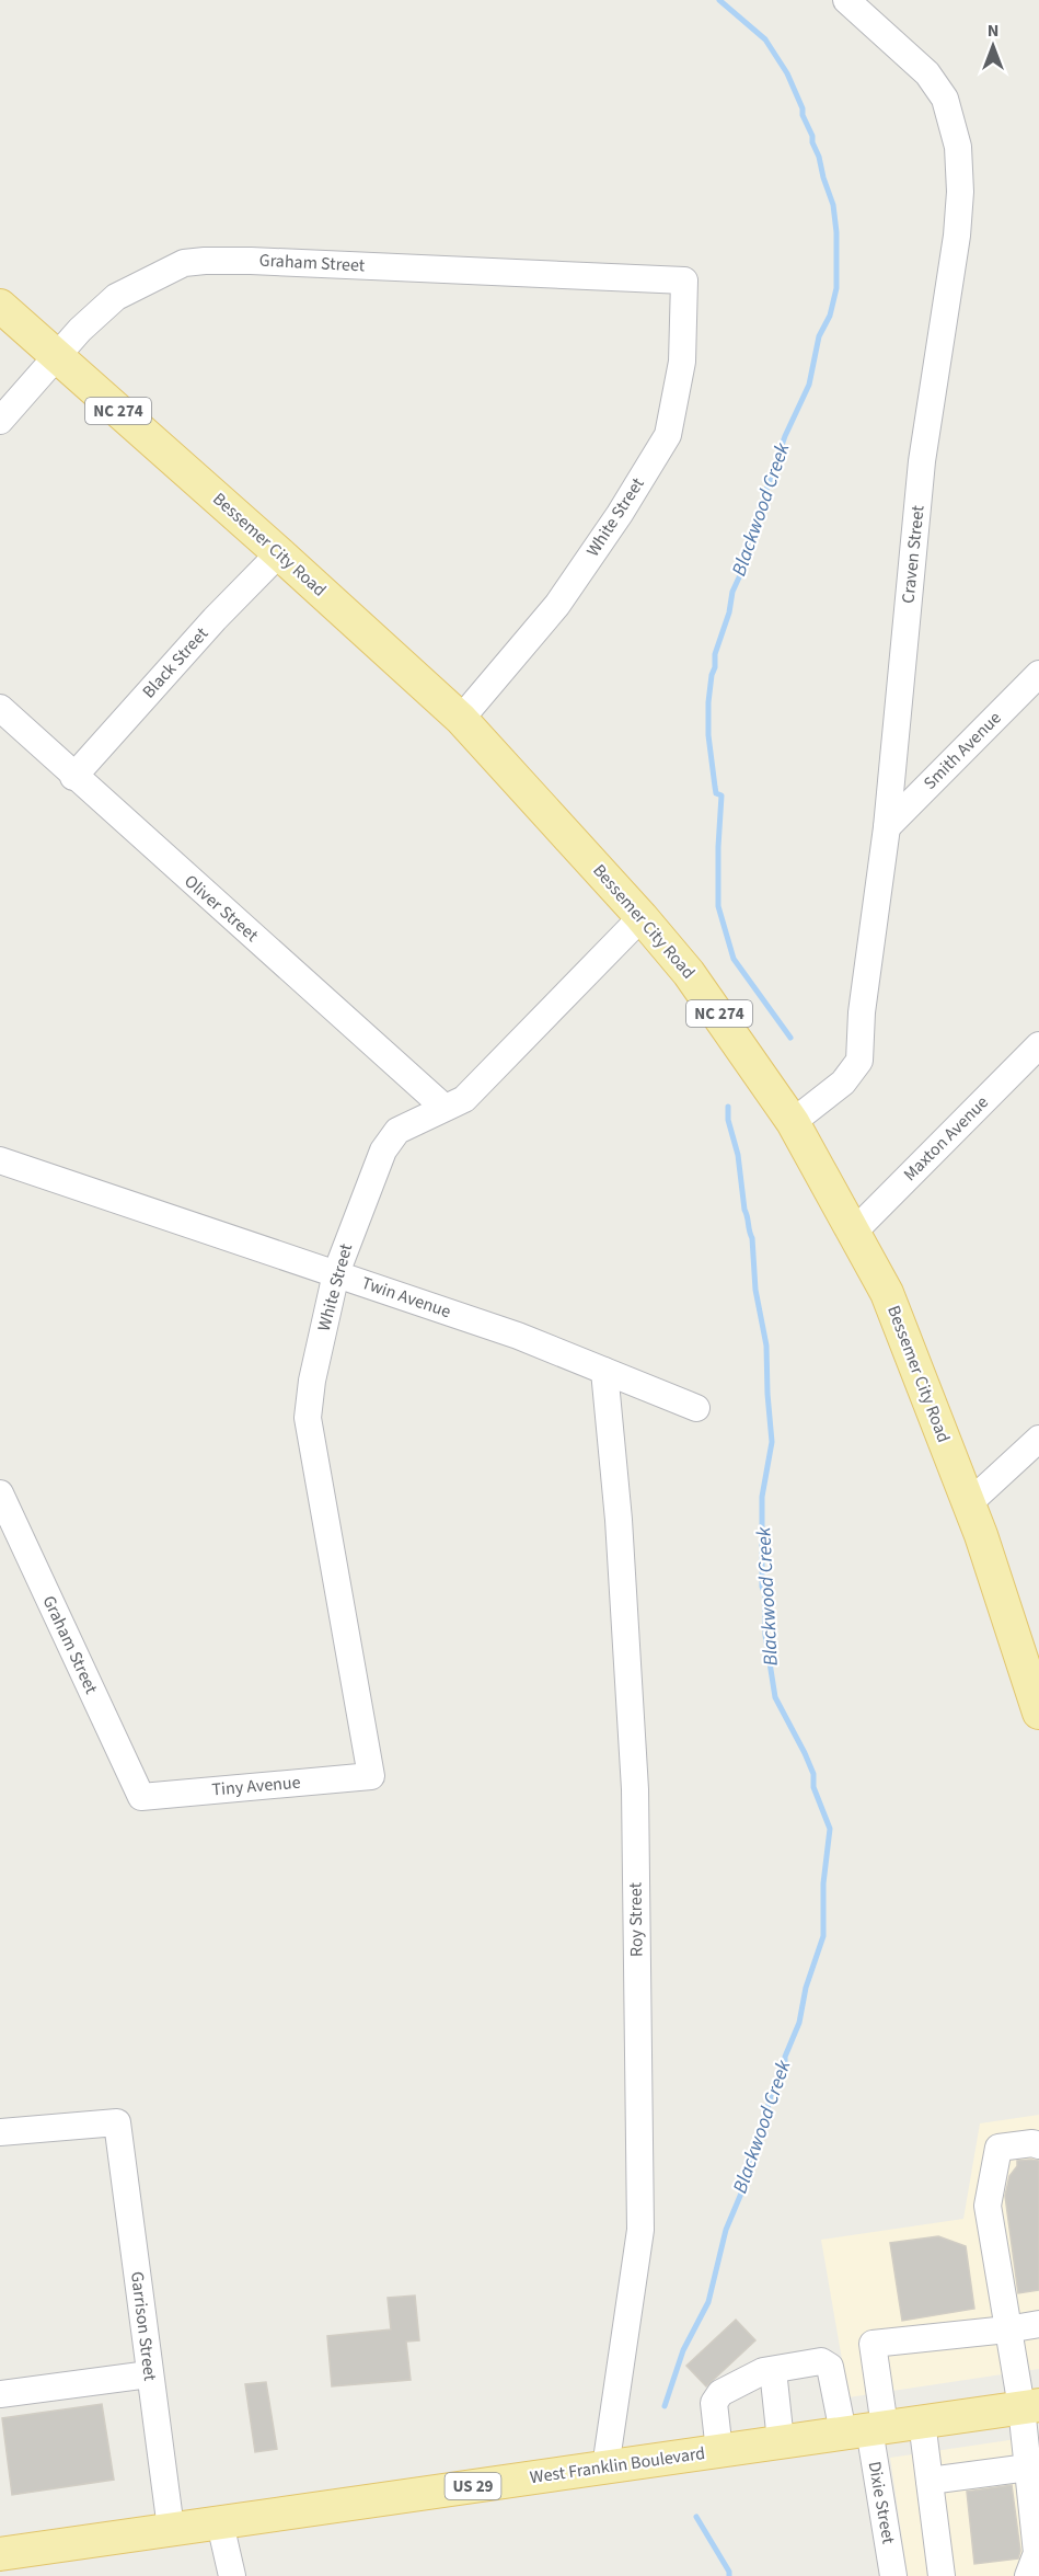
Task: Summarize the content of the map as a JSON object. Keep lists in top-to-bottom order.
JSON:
{
  "streets": {
    "main road": [
      "NC 274",
      "Bessemer City Road",
      "West Franklin Boulevard",
      "US 29"
    ],
    "street": [
      "Graham Street",
      "White Street",
      "Craven Street",
      "Black Street",
      "Smith Avenue",
      "Oliver Street",
      "Maxton Avenue",
      "Twin Avenue",
      "Tiny Avenue",
      "Roy Street",
      "Garrison Street",
      "Dixie Street"
    ]
  },
  "crossings": [
    ["Graham Street", "White Street"],
    ["Graham Street", "Bessemer City Road"],
    ["Graham Street", "Tiny Avenue"],
    ["White Street", "Bessemer City Road"],
    ["White Street", "Oliver Street"],
    ["White Street", "Twin Avenue"],
    ["White Street", "Tiny Avenue"],
    ["Bessemer City Road", "Craven Street"],
    ["Bessemer City Road", "Black Street"],
    ["Bessemer City Road", "Maxton Avenue"],
    ["Craven Street", "Smith Avenue"],
    ["Black Street", "Oliver Street"],
    ["Twin Avenue", "Roy Street"],
    ["Roy Street", "West Franklin Boulevard"],
    ["Garrison Street", "West Franklin Boulevard"],
    ["West Franklin Boulevard", "Dixie Street"]
  ],
  "water": ["Blackwood Creek"],
  "north": "top"
}
